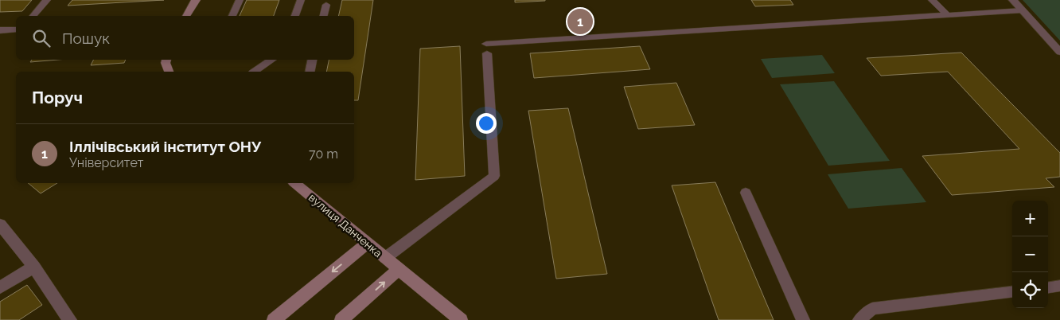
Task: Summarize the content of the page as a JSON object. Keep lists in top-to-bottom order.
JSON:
{
  "streets": {
    "main road": ["вулиця Данченка"]
  },
  "page": {
    "pins": "1",
    "search": "Пошук",
    "heading": "Поруч",
    "list": [
      {
        "mark": "1",
        "name": "Іллічівський інститут ОНУ",
        "note": "Університет",
        "value": "70 m"
      }
    ],
    "map_buttons": ["+", "−"]
  }
}
